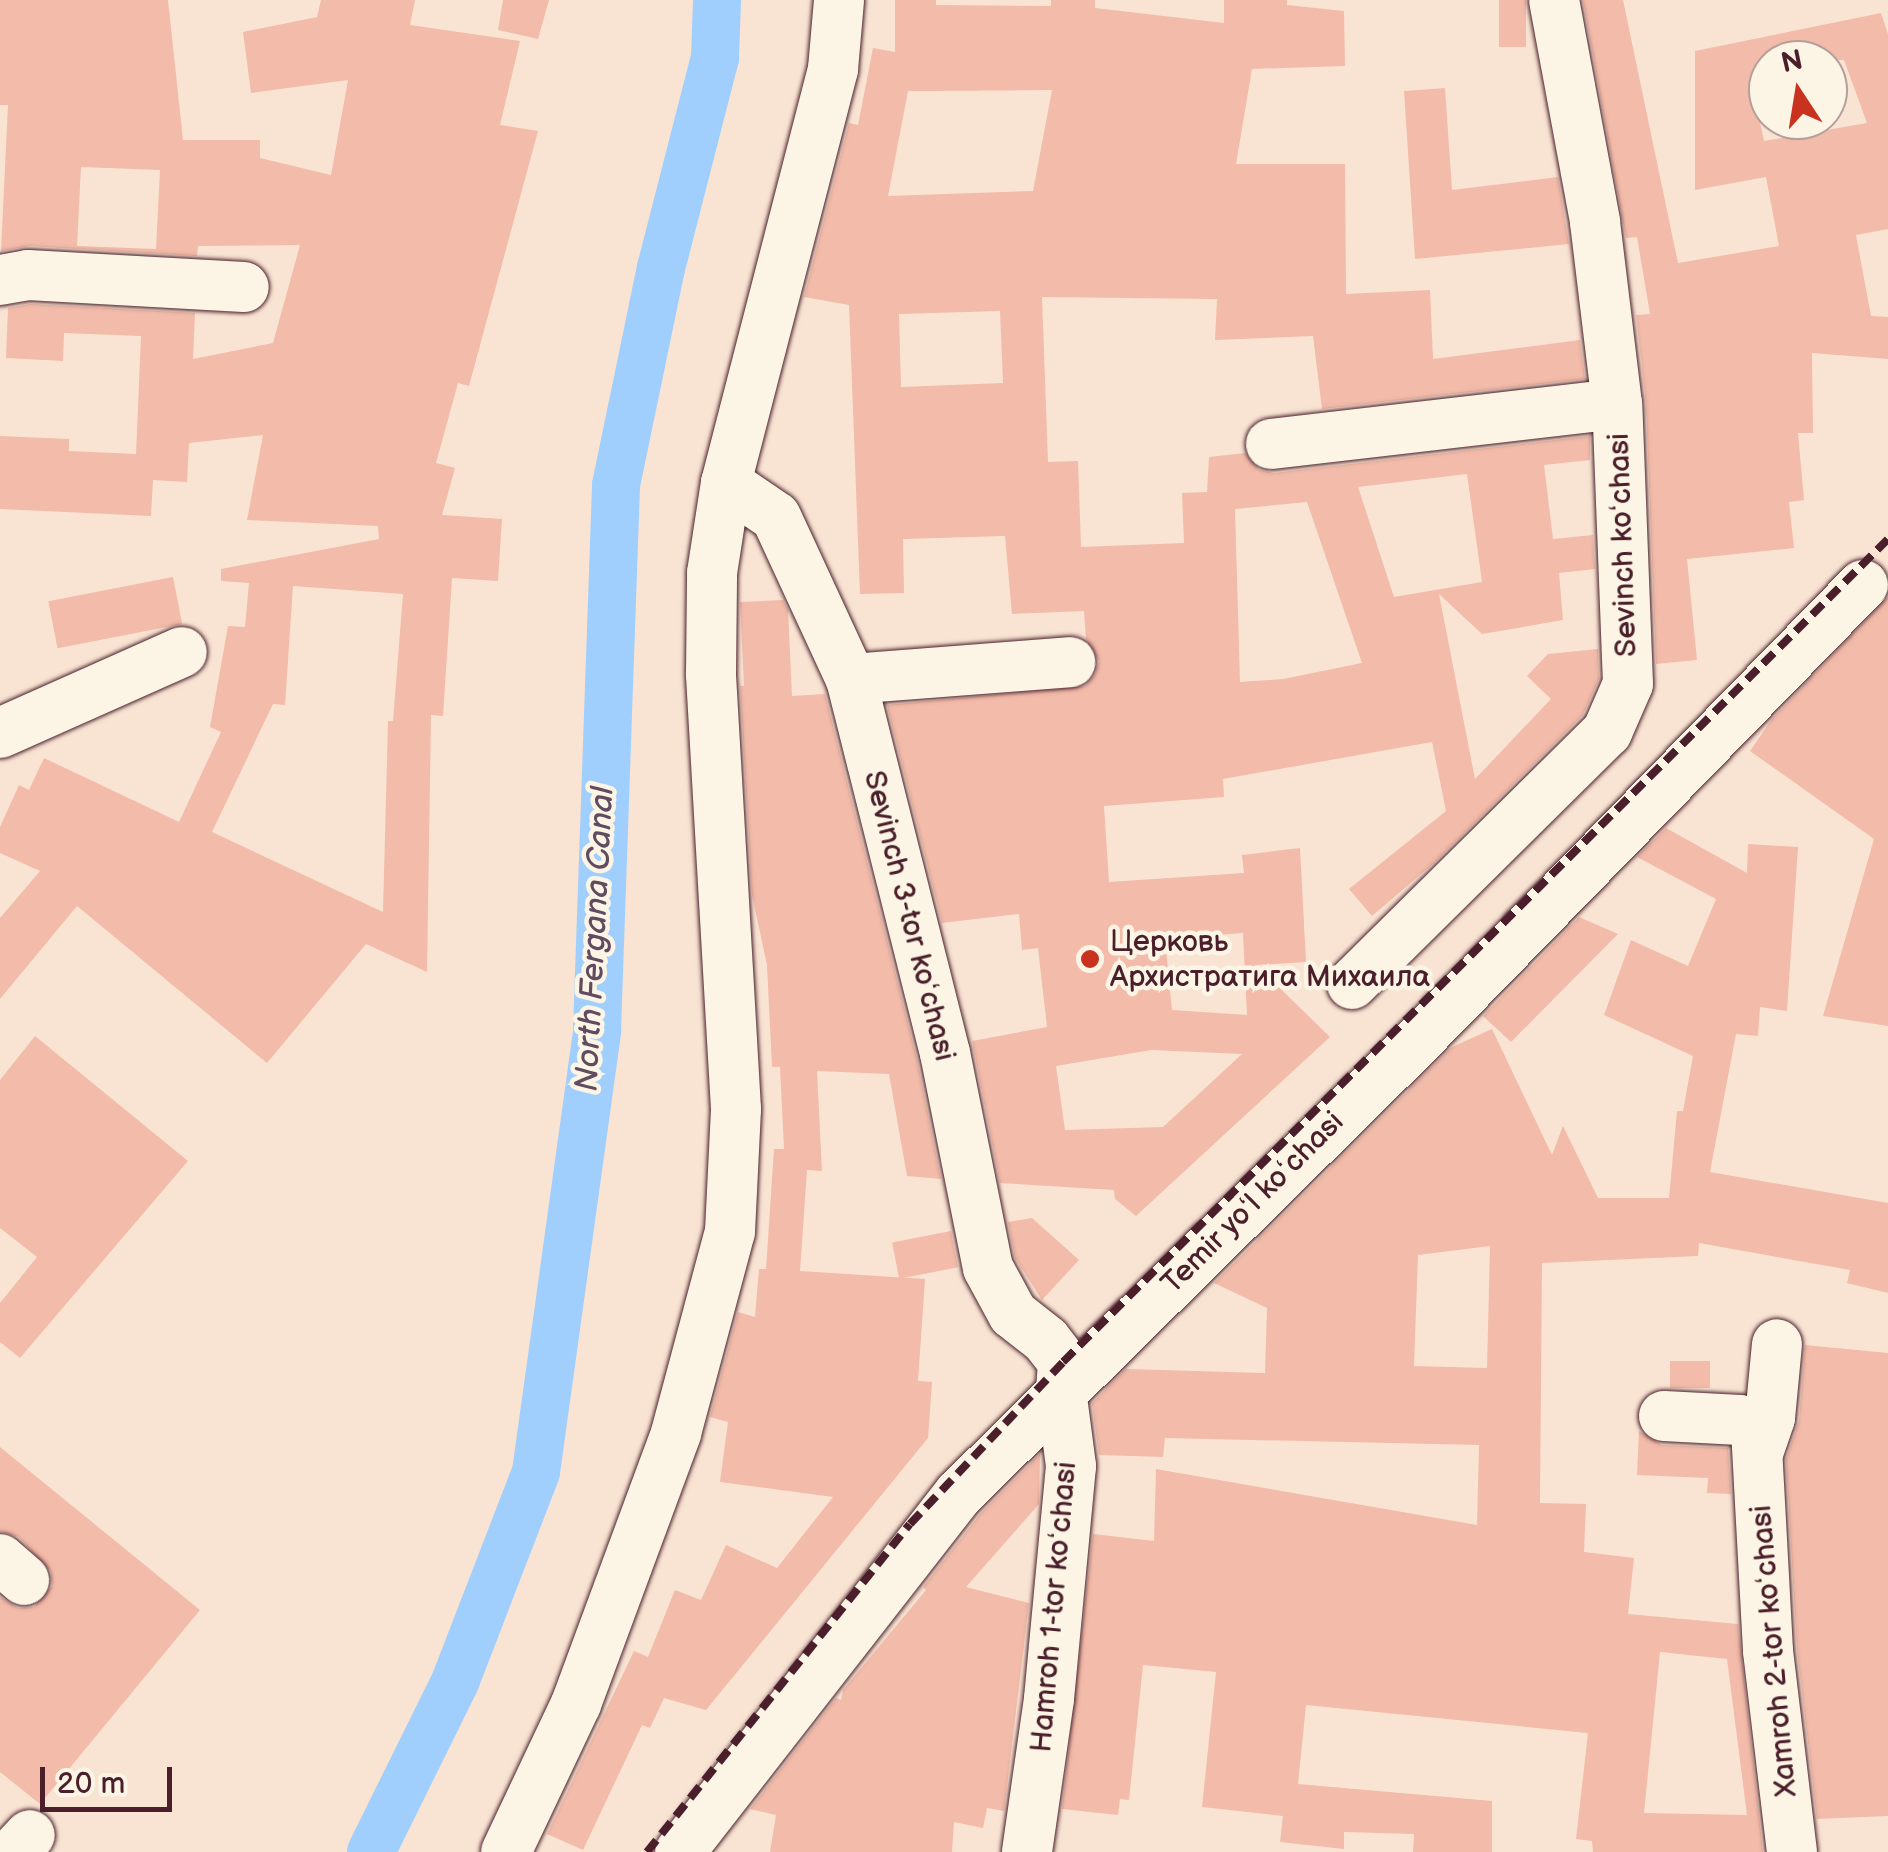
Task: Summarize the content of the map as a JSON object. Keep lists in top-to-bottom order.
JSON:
{
  "streets": {
    "street": [
      "Sevinch koʻchasi",
      "Sevinch 3-tor koʻchasi",
      "Temir yoʻl koʻchasi",
      "Hamroh 1-tor koʻchasi",
      "Xamroh 2-tor koʻchasi"
    ]
  },
  "crossings": [
    ["Sevinch 3-tor koʻchasi", "Temir yoʻl koʻchasi"],
    ["Sevinch 3-tor koʻchasi", "Hamroh 1-tor koʻchasi"],
    ["Temir yoʻl koʻchasi", "Hamroh 1-tor koʻchasi"]
  ],
  "water": ["North Fergana Canal"],
  "places": ["Церковь Архистратига Михаила"],
  "scale_bar": "20 m",
  "north": "top"
}
